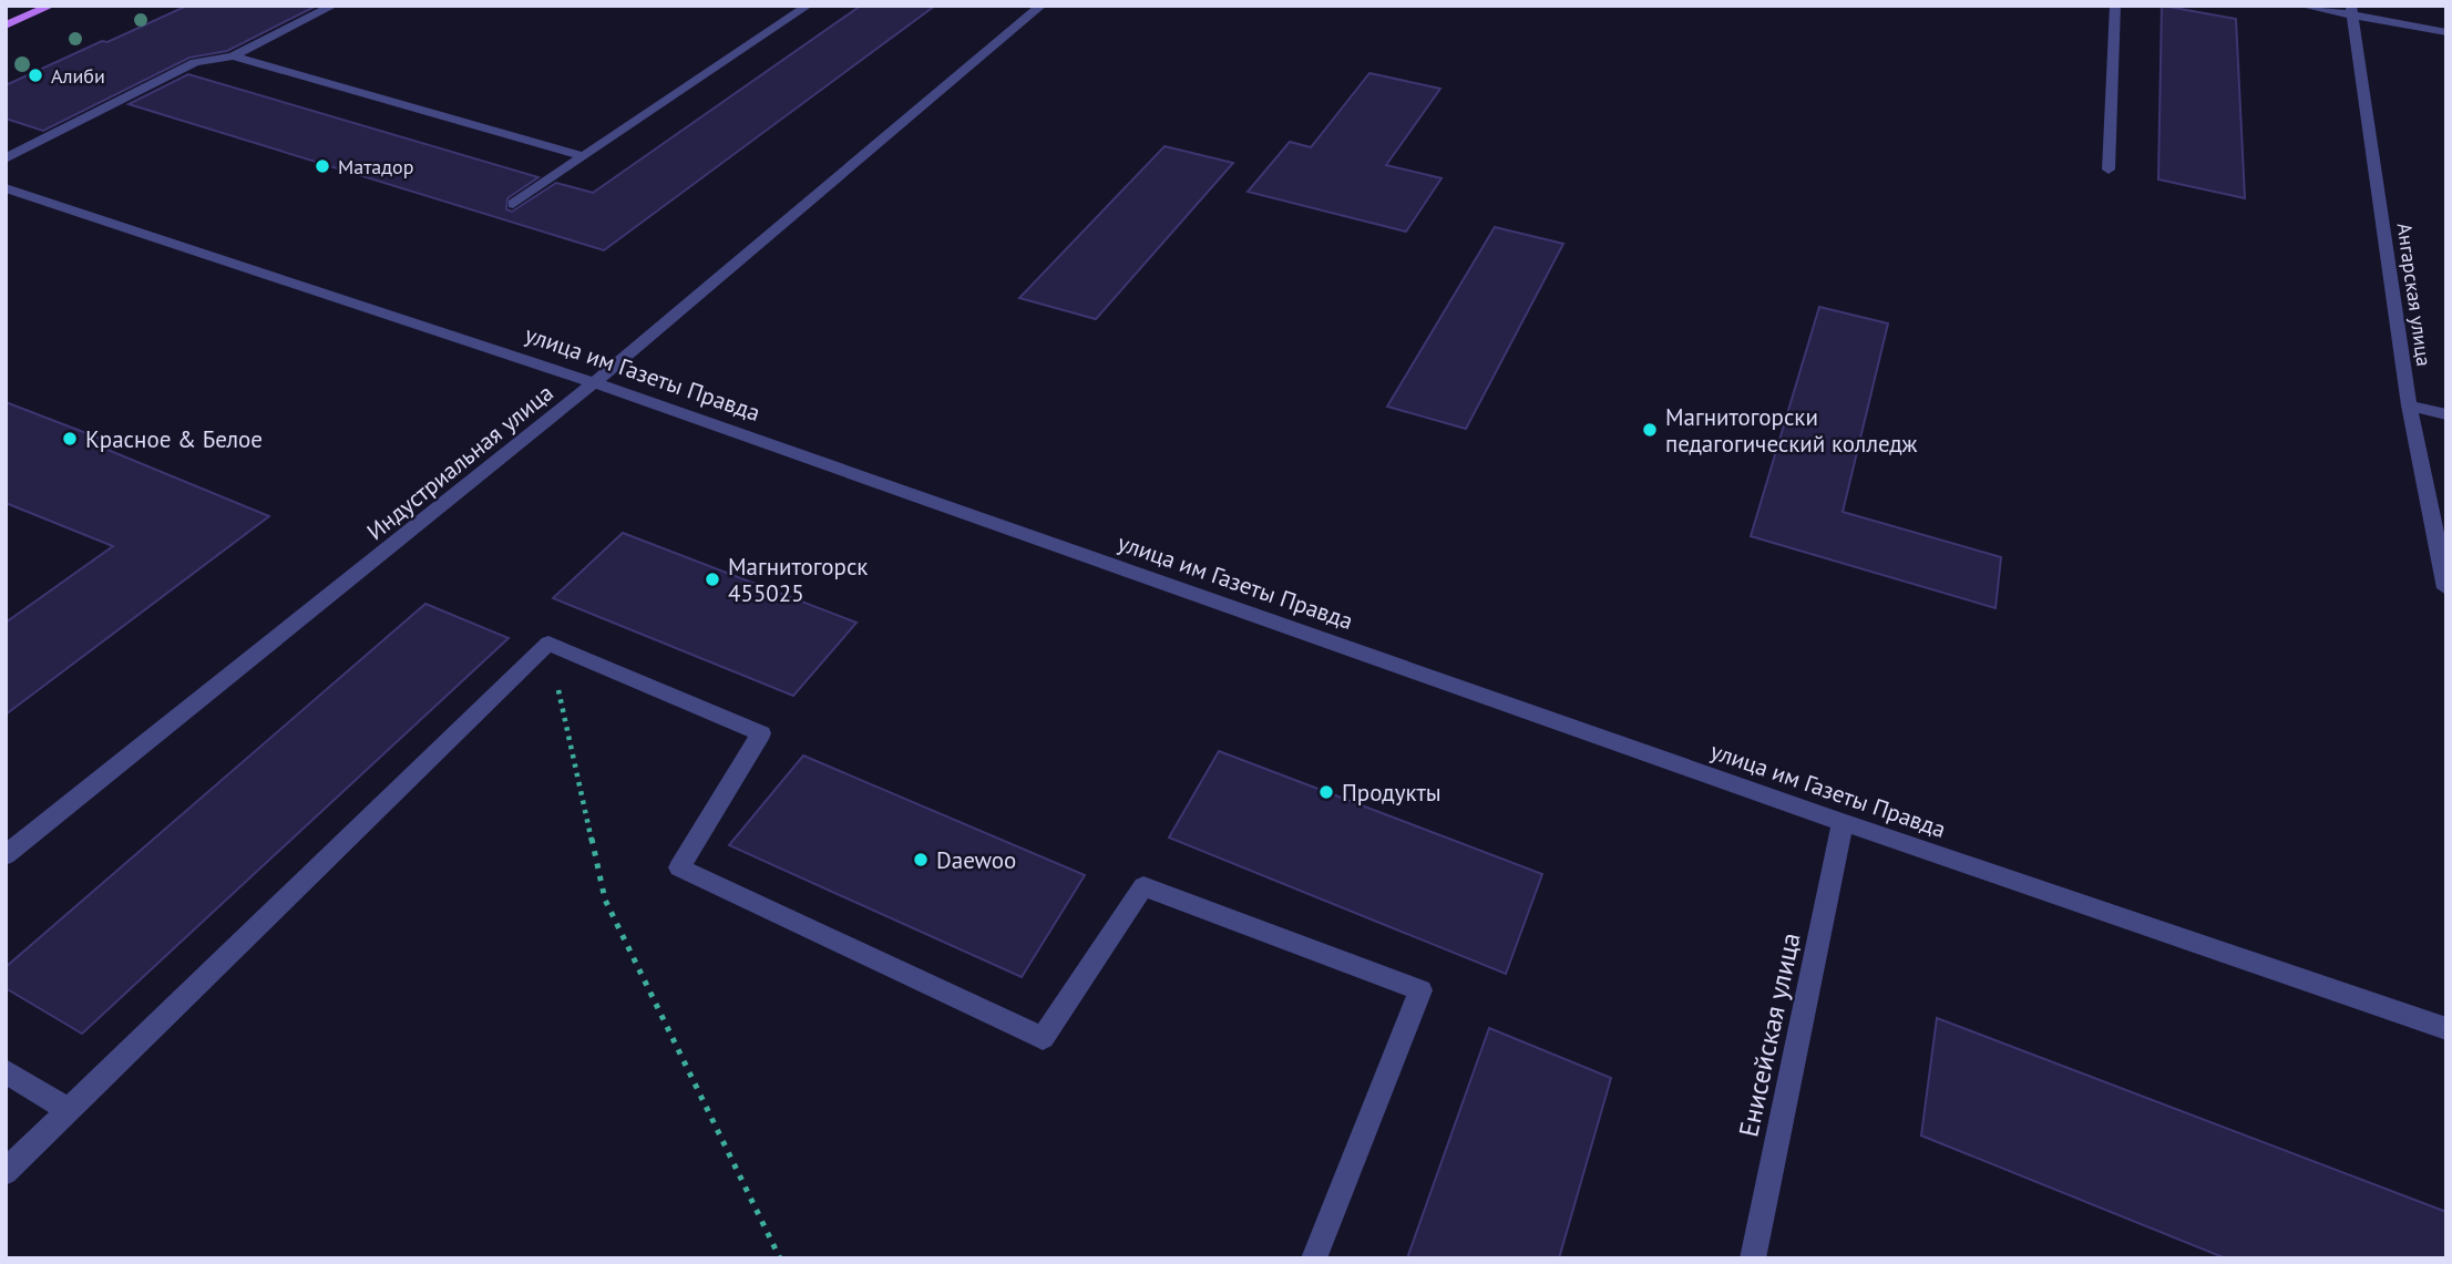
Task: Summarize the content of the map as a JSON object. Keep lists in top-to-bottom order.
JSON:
{
  "streets": {
    "street": [
      "Ангарская улица",
      "улица им Газеты Правда",
      "Индустриальная улица",
      "Енисейская улица"
    ]
  },
  "crossings": [
    ["улица им Газеты Правда", "Индустриальная улица"],
    ["улица им Газеты Правда", "Енисейская улица"]
  ],
  "places": [
    "Алиби",
    "Матадор",
    "Магнитогорски педагогический колледж",
    "Красное & Белое",
    "Магнитогорск 455025",
    "Продукты",
    "Daewoo"
  ]
}
